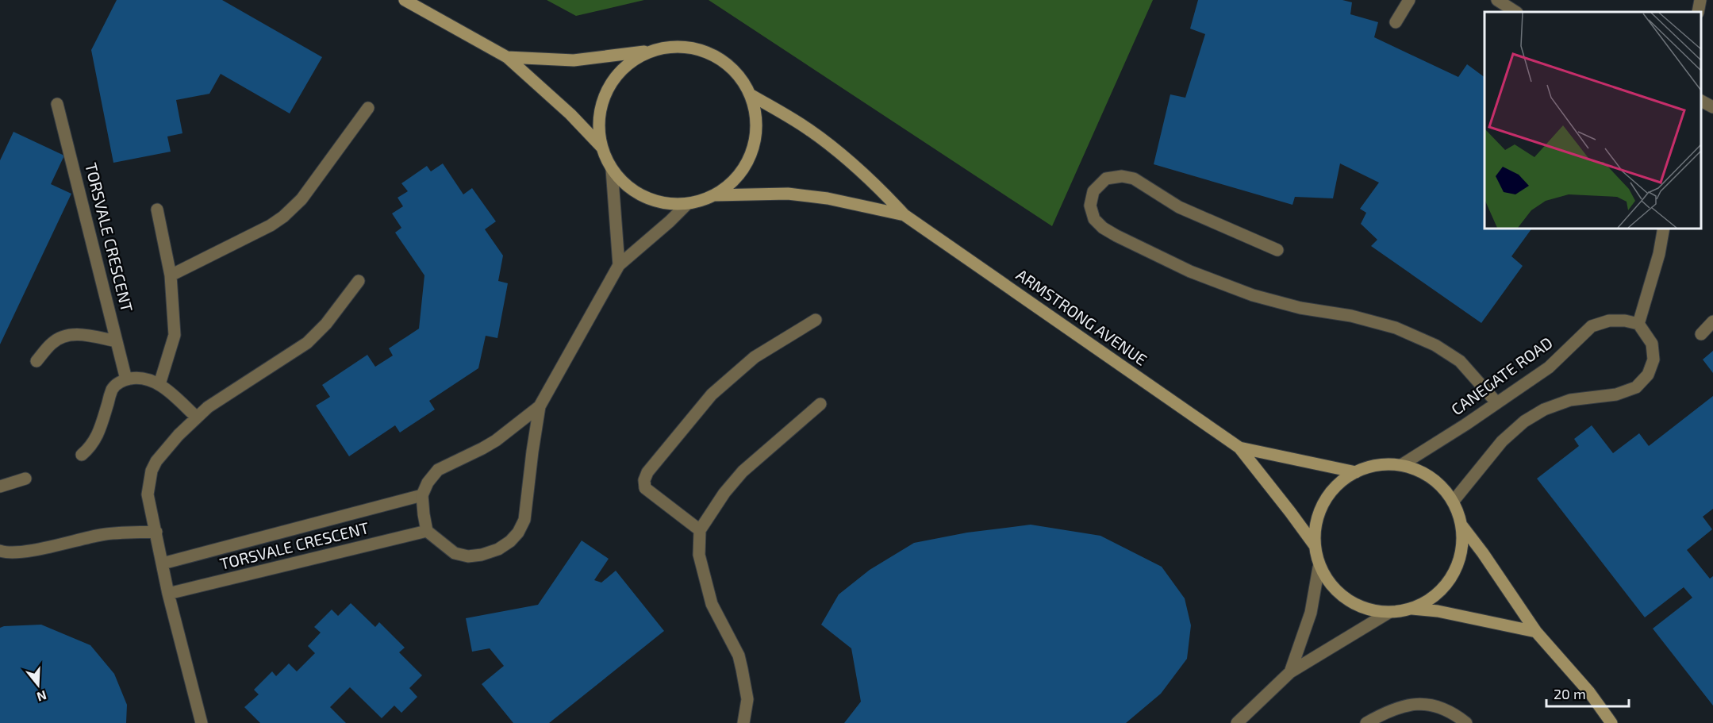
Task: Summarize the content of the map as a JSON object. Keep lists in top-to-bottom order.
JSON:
{
  "streets": {
    "street": ["TORSVALE CRESCENT", "ARMSTRONG AVENUE", "CANEGATE ROAD"]
  },
  "crossings": [
    ["ARMSTRONG AVENUE", "CANEGATE ROAD"]
  ],
  "scale_bar": "20 m",
  "north": "bottom"
}
